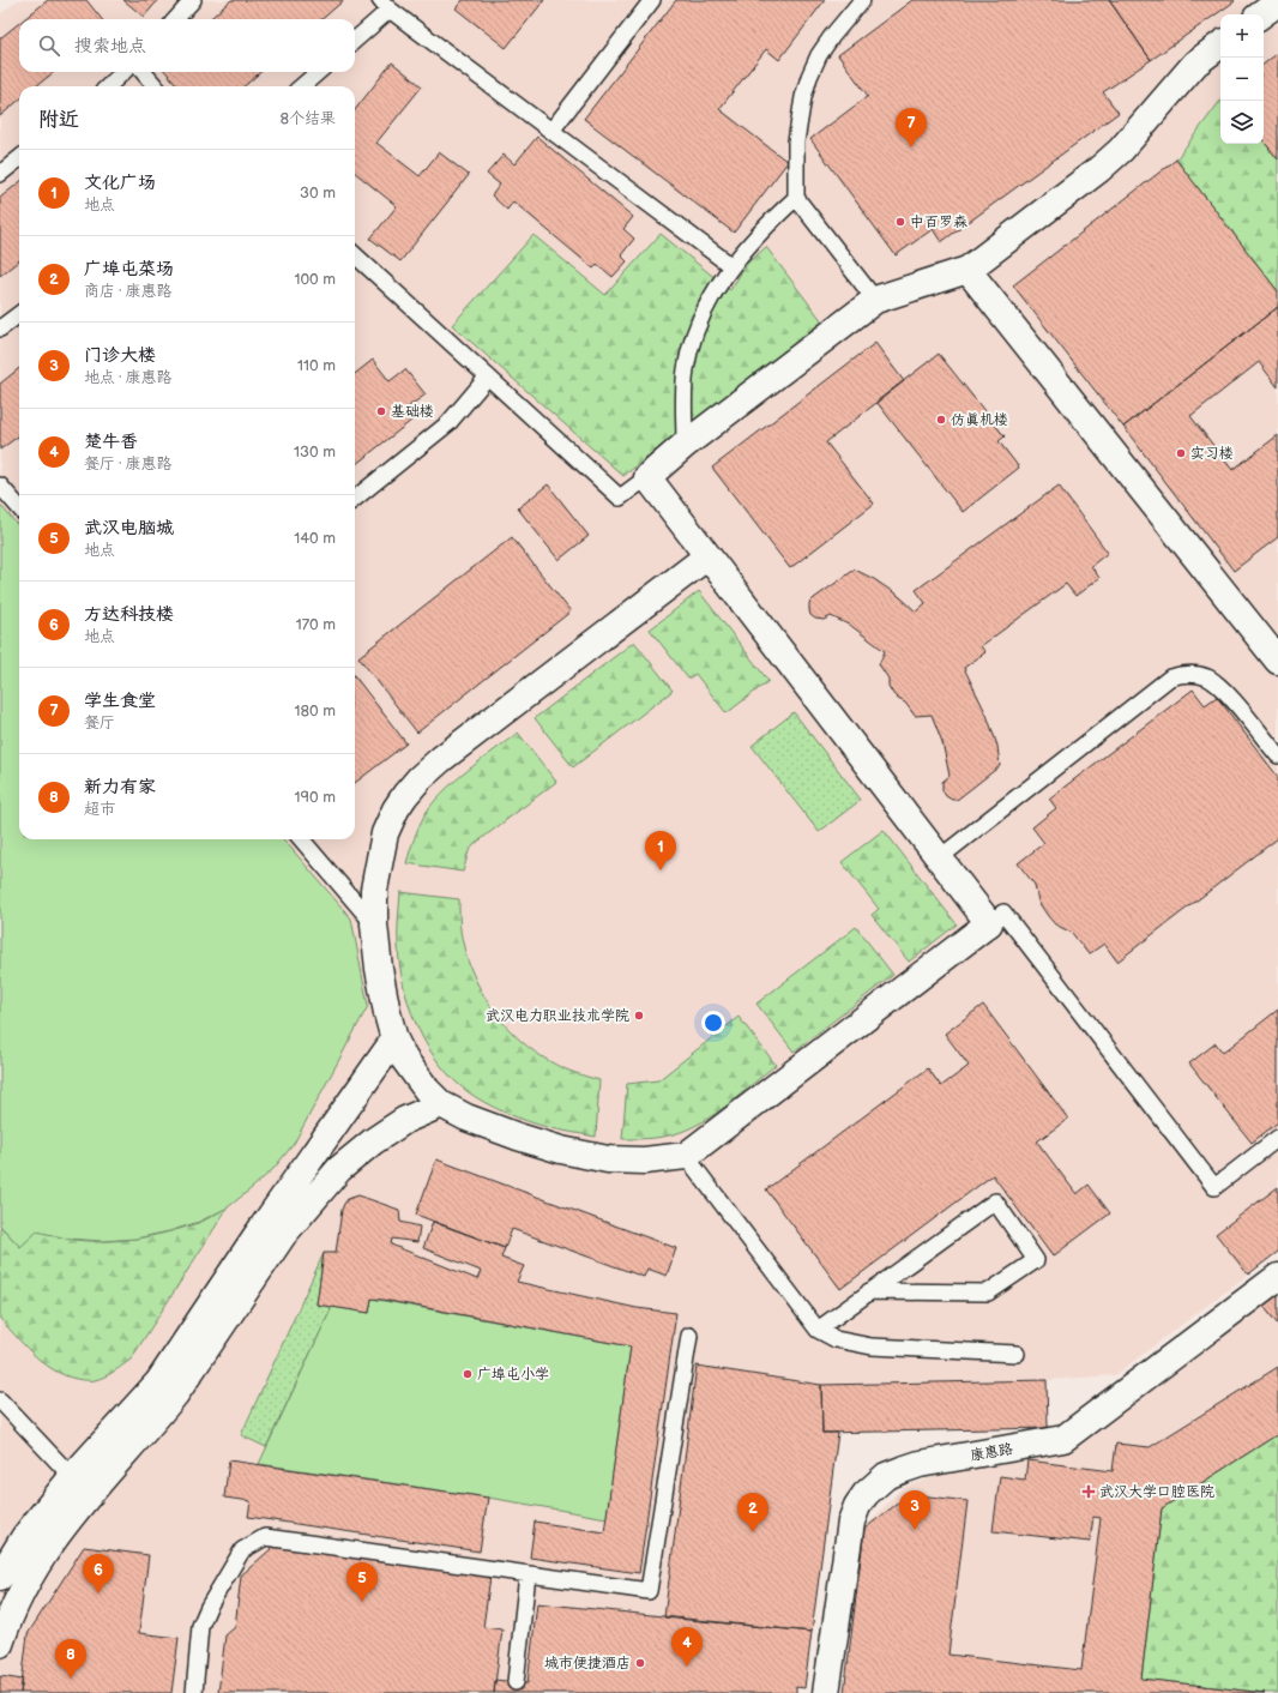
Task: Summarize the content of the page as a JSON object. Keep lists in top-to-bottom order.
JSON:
{
  "streets": {
    "street": ["康惠路"]
  },
  "places": {
    "other": [
      "中百罗森",
      "基础楼",
      "仿真机楼",
      "实习楼",
      "武汉电力职业技术学院",
      "广埠屯小学",
      "城市便捷酒店"
    ],
    "health": ["武汉大学口腔医院"]
  },
  "page": {
    "map_buttons": ["+", "−"],
    "search": "搜索地点",
    "heading": ["附近", "8个结果"],
    "pins": [
      "7",
      "1",
      "3",
      "2",
      "6",
      "5",
      "4",
      "8"
    ],
    "list": [
      {
        "mark": "1",
        "name": "文化广场",
        "note": "地点",
        "value": "30 m"
      },
      {
        "mark": "2",
        "name": "广埠屯菜场",
        "note": "商店 · 康惠路",
        "value": "100 m"
      },
      {
        "mark": "3",
        "name": "门诊大楼",
        "note": "地点 · 康惠路",
        "value": "110 m"
      },
      {
        "mark": "4",
        "name": "楚牛香",
        "note": "餐厅 · 康惠路",
        "value": "130 m"
      },
      {
        "mark": "5",
        "name": "武汉电脑城",
        "note": "地点",
        "value": "140 m"
      },
      {
        "mark": "6",
        "name": "方达科技楼",
        "note": "地点",
        "value": "170 m"
      },
      {
        "mark": "7",
        "name": "学生食堂",
        "note": "餐厅",
        "value": "180 m"
      },
      {
        "mark": "8",
        "name": "新力有家",
        "note": "超市",
        "value": "190 m"
      }
    ]
  }
}
